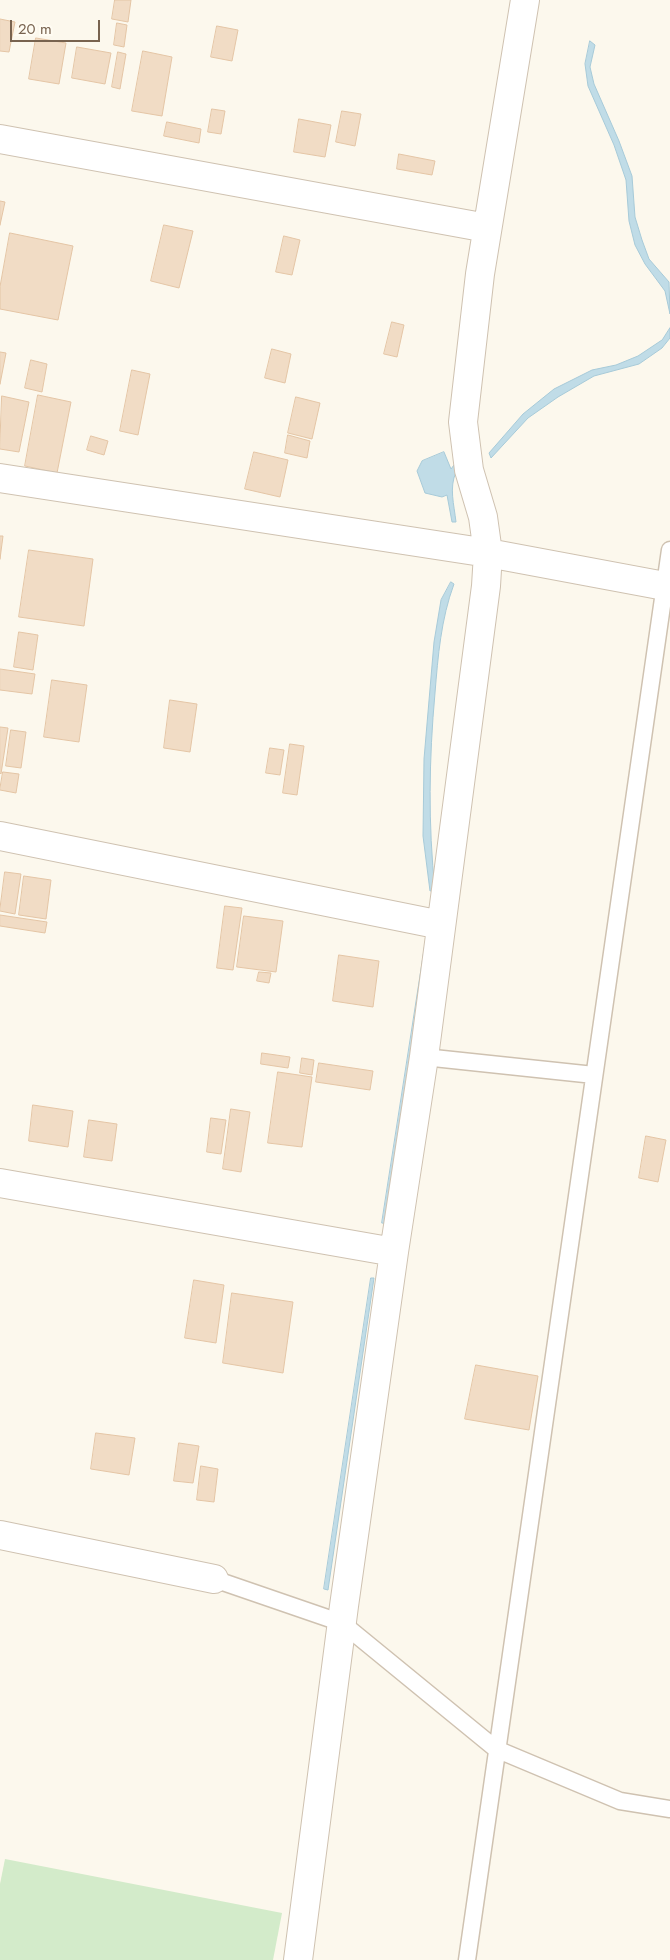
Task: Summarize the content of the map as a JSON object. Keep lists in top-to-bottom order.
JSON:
{
  "scale_bar": "20 m"
}
